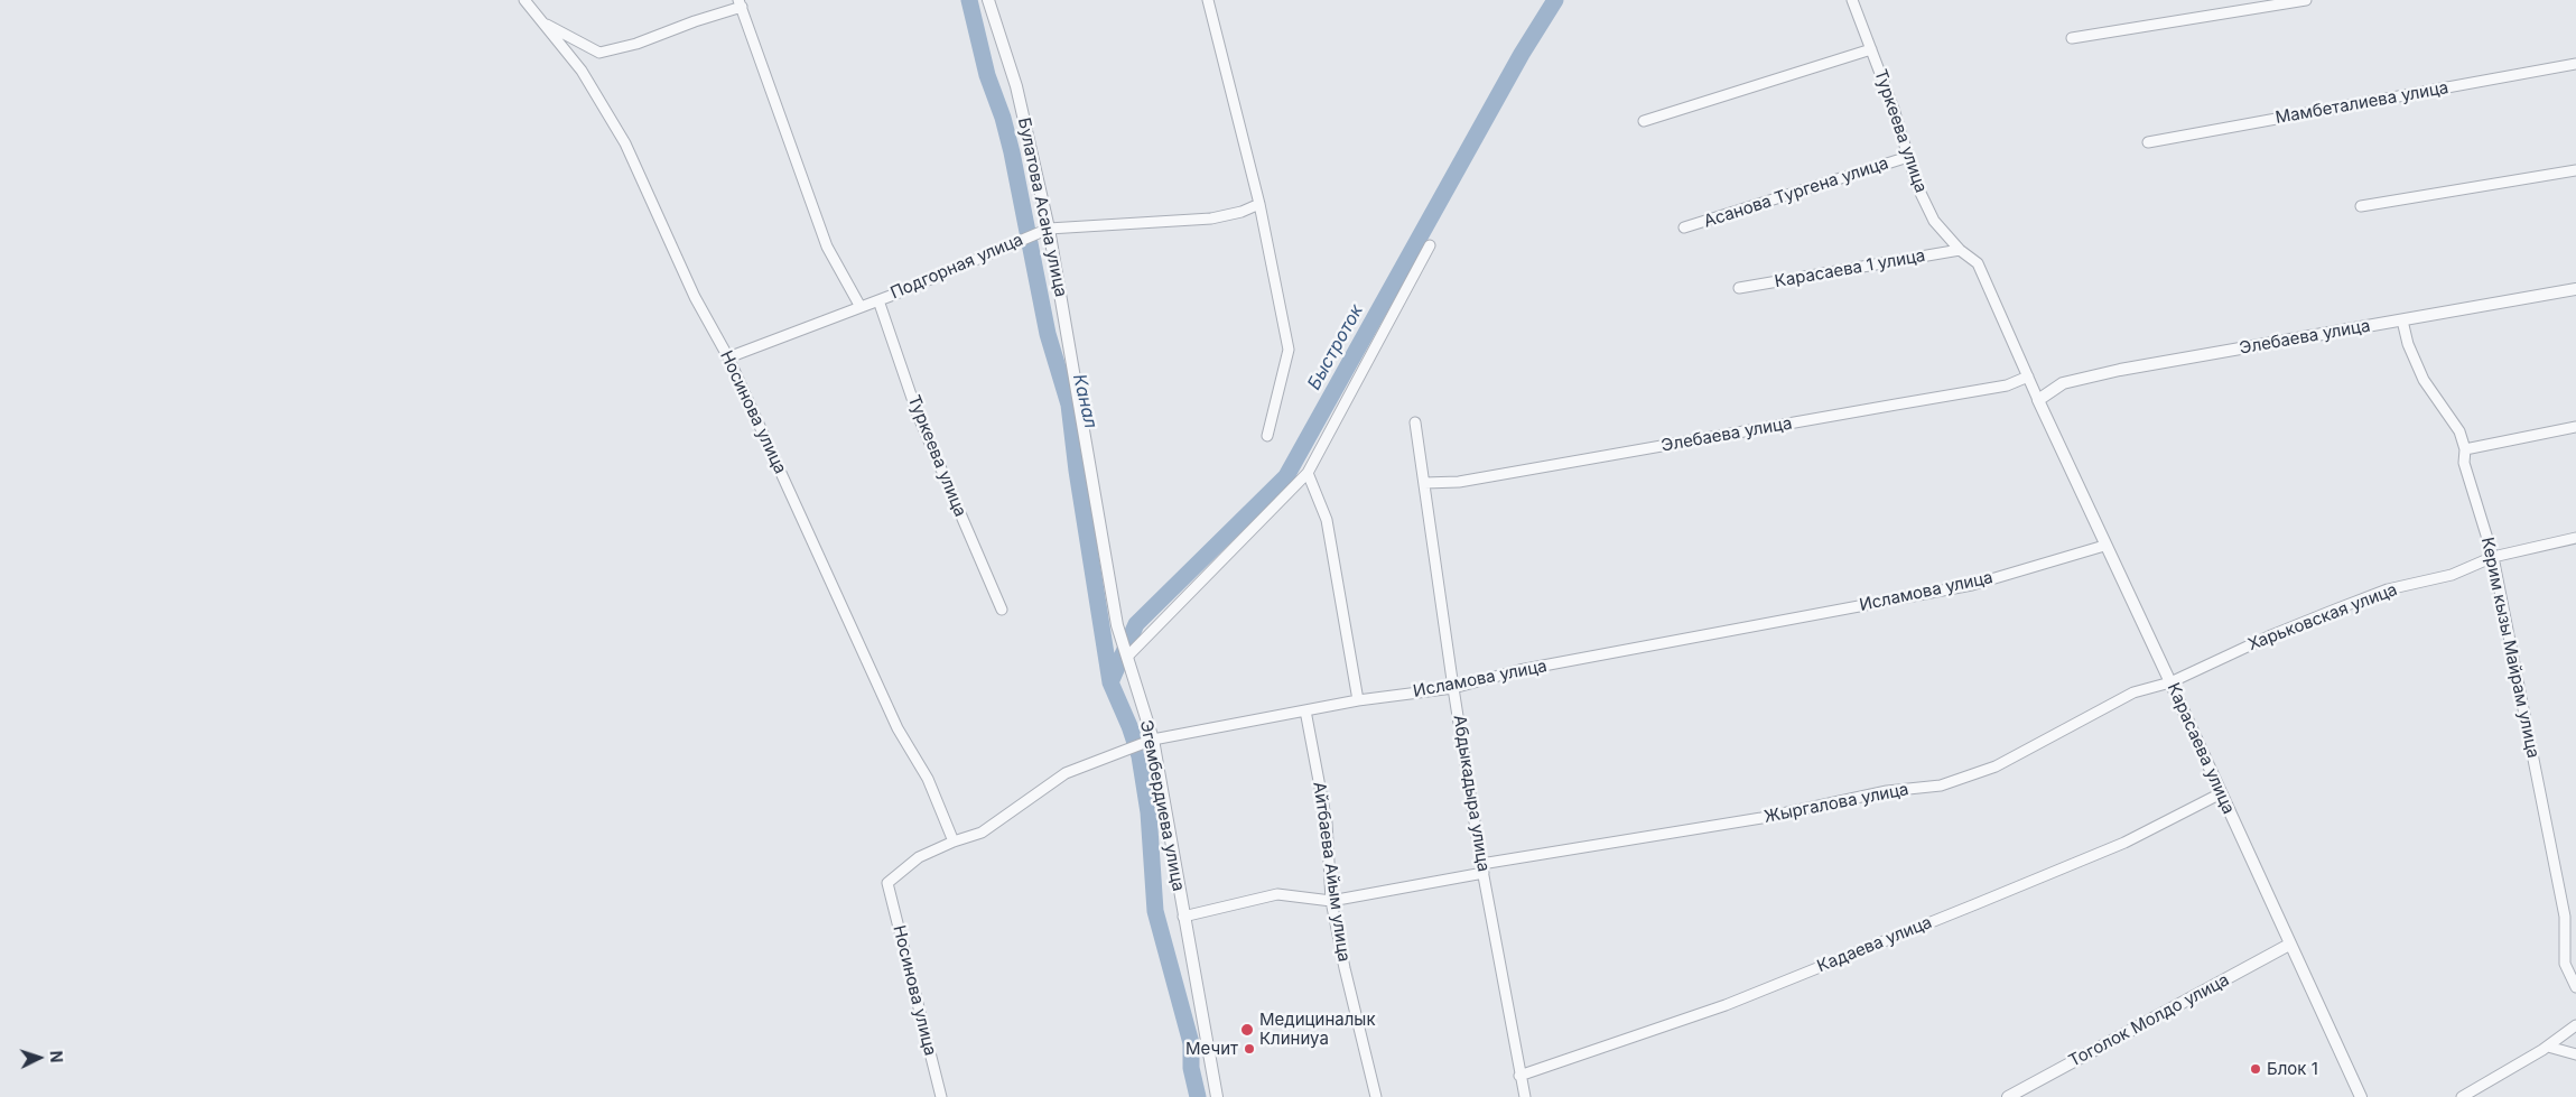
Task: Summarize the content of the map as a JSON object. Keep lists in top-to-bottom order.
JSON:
{
  "streets": {
    "street": [
      "Мамбеталиева улица",
      "Туркеева улица",
      "Асанова Тургена улица",
      "Булатова Асана улица",
      "Подгорная улица",
      "Карасаева 1 улица",
      "Элебаева улица",
      "Носинова улица",
      "Исламова улица",
      "Харьковская улица",
      "Керим кызы Майрам улица",
      "Карасаева улица",
      "Абдыкадыра улица",
      "Жыргалова улица",
      "Эгембердиева улица",
      "Айтбаева Айым улица",
      "Кадаева улица",
      "Тоголок Молдо улица"
    ]
  },
  "crossings": [
    ["Туркеева улица", "Асанова Тургена улица"],
    ["Туркеева улица", "Подгорная улица"],
    ["Туркеева улица", "Карасаева 1 улица"],
    ["Туркеева улица", "Элебаева улица"],
    ["Туркеева улица", "Карасаева улица"],
    ["Булатова Асана улица", "Подгорная улица"],
    ["Булатова Асана улица", "Эгембердиева улица"],
    ["Подгорная улица", "Носинова улица"],
    ["Элебаева улица", "Керим кызы Майрам улица"],
    ["Элебаева улица", "Карасаева улица"],
    ["Элебаева улица", "Абдыкадыра улица"],
    ["Носинова улица", "Исламова улица"],
    ["Исламова улица", "Карасаева улица"],
    ["Исламова улица", "Абдыкадыра улица"],
    ["Исламова улица", "Эгембердиева улица"],
    ["Исламова улица", "Айтбаева Айым улица"],
    ["Харьковская улица", "Керим кызы Майрам улица"],
    ["Харьковская улица", "Карасаева улица"],
    ["Харьковская улица", "Жыргалова улица"],
    ["Карасаева улица", "Жыргалова улица"],
    ["Карасаева улица", "Кадаева улица"],
    ["Карасаева улица", "Тоголок Молдо улица"],
    ["Абдыкадыра улица", "Жыргалова улица"],
    ["Абдыкадыра улица", "Кадаева улица"],
    ["Жыргалова улица", "Эгембердиева улица"],
    ["Жыргалова улица", "Айтбаева Айым улица"]
  ],
  "water": ["Быстроток", "Канал"],
  "places": ["Медициналык Клиниуа", "Мечит", "Блок 1"],
  "north": "right"
}
